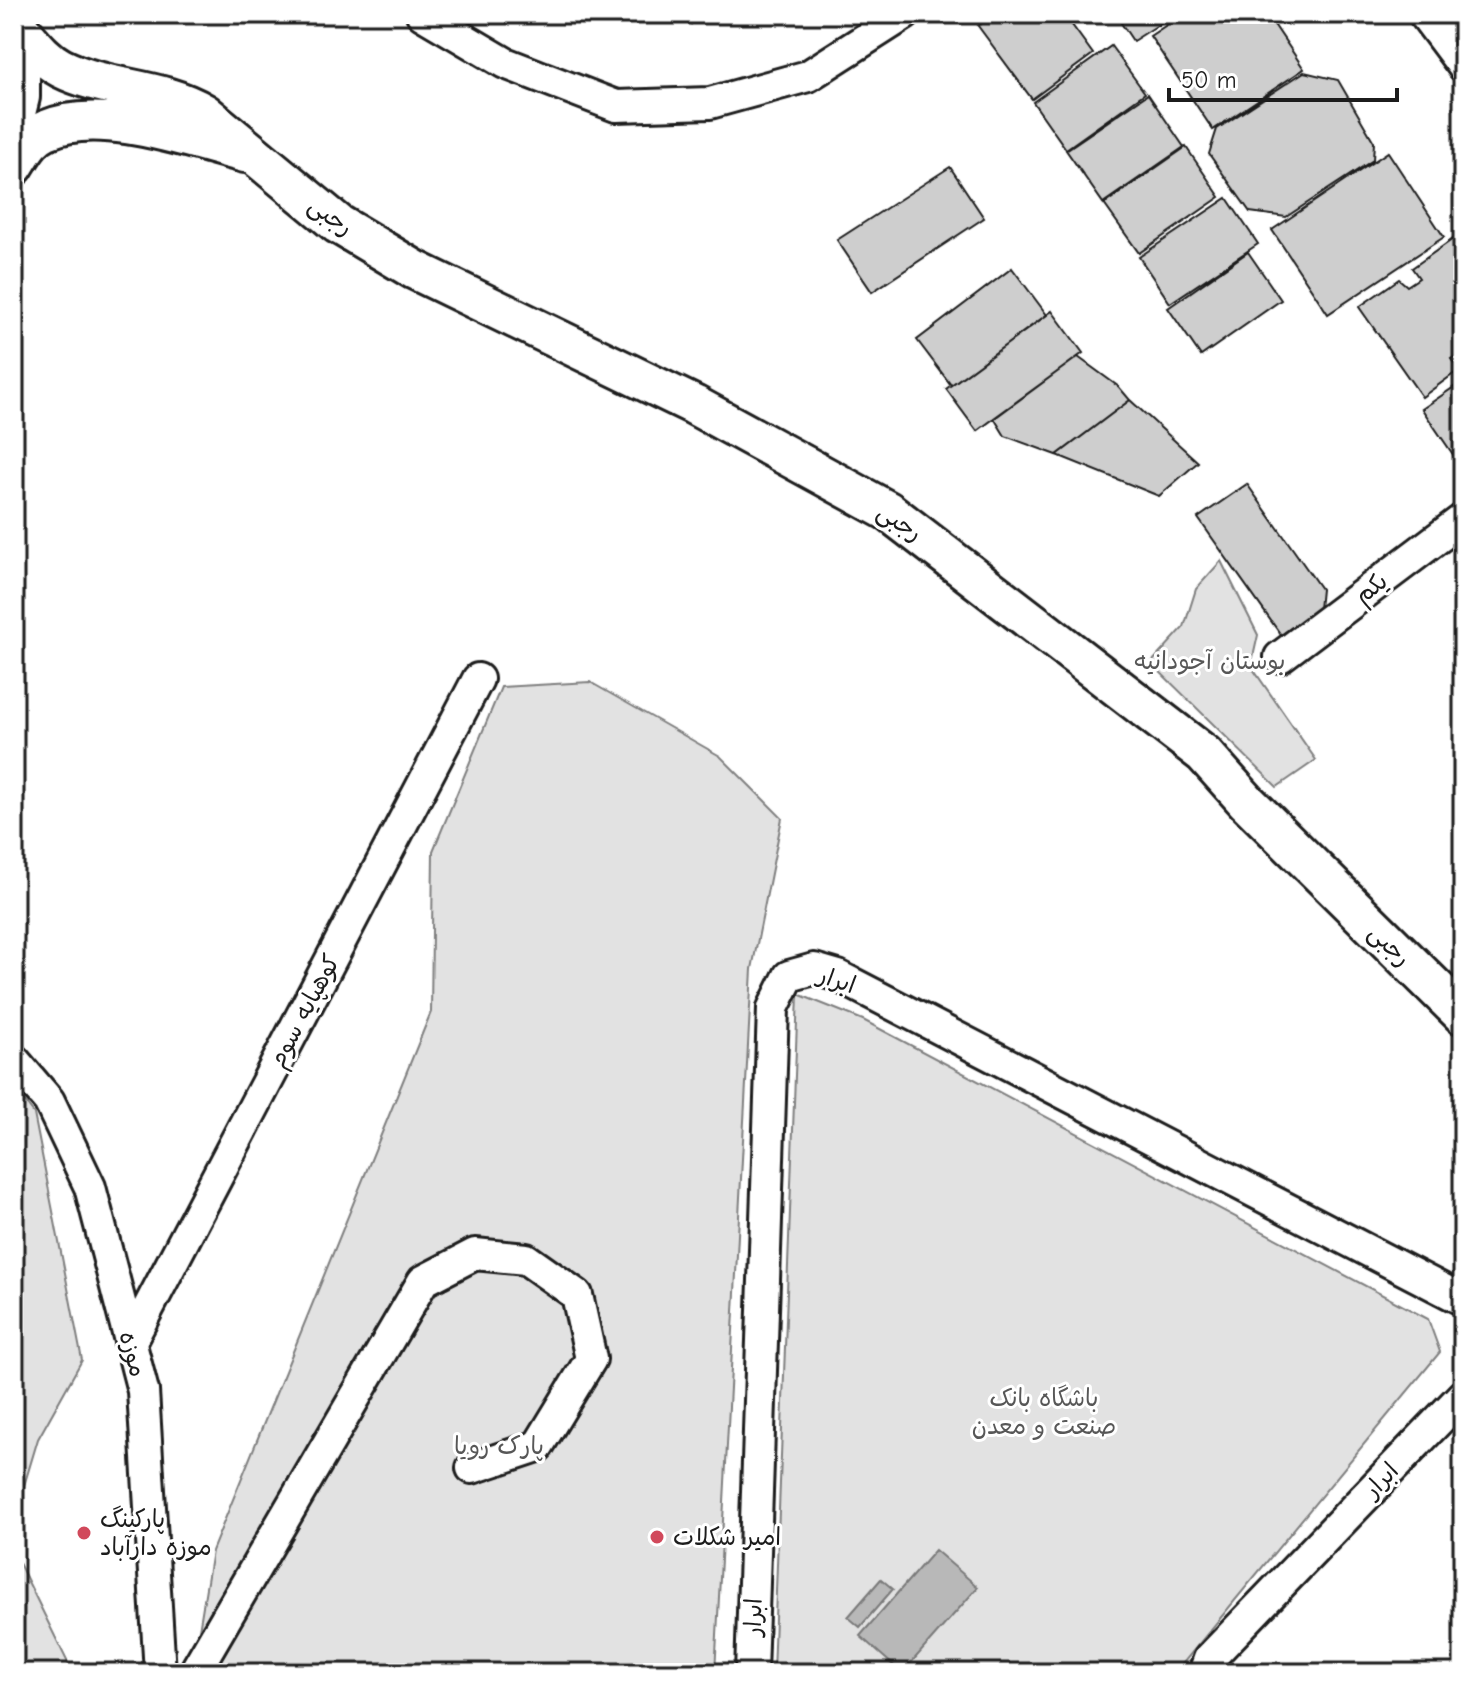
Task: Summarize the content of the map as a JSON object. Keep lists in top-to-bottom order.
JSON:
{
  "streets": {
    "main road": ["رجبی"],
    "street": [
      "یکم",
      "ابرار",
      "کوهپایه سوم",
      "موزه"
    ]
  },
  "crossings": [
    ["کوهپایه سوم", "موزه"]
  ],
  "parks": ["بوستان آجودانیه", "باشگاه بانک صنعت و معدن", "پارک رویا"],
  "places": ["پارکینگ موزه دارآباد", "امیر شکلات"],
  "scale_bar": "50 m"
}
